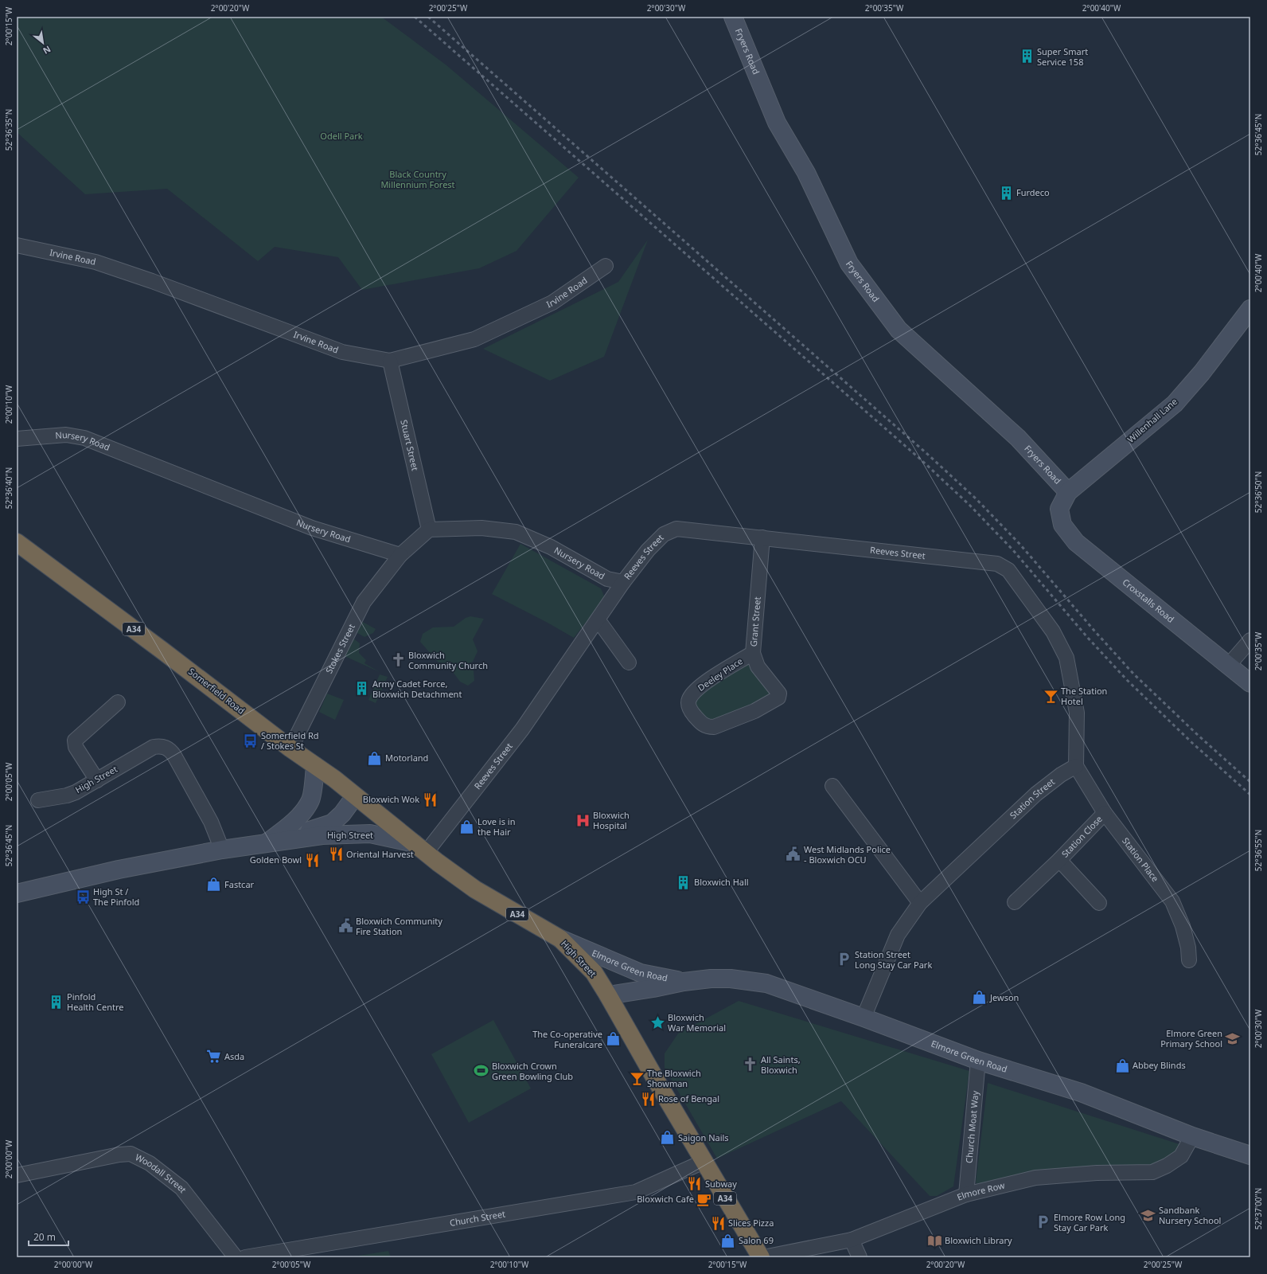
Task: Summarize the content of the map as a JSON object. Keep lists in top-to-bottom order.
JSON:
{
  "streets": {
    "highway": ["A34", "Somerfield Road", "High Street"],
    "main road": [
      "Fryers Road",
      "Willenhall Lane",
      "Croxstalls Road",
      "Elmore Green Road"
    ],
    "street": [
      "Irvine Road",
      "Nursery Road",
      "Stuart Street",
      "Reeves Street",
      "Grant Street",
      "Stokes Street",
      "Deeley Place",
      "Station Street",
      "Station Close",
      "Station Place",
      "Church Moat Way",
      "Woodall Street",
      "Elmore Row",
      "Church Street"
    ]
  },
  "crossings": [
    ["Fryers Road", "Willenhall Lane"],
    ["Irvine Road", "Stuart Street"],
    ["Willenhall Lane", "Croxstalls Road"],
    ["Nursery Road", "Stuart Street"],
    ["Nursery Road", "Reeves Street"],
    ["Nursery Road", "Stokes Street"],
    ["Reeves Street", "Grant Street"],
    ["Reeves Street", "Somerfield Road"],
    ["Reeves Street", "High Street"],
    ["Reeves Street", "Station Street"],
    ["Reeves Street", "Station Place"],
    ["Grant Street", "Deeley Place"],
    ["Stokes Street", "Somerfield Road"],
    ["Somerfield Road", "High Street"],
    ["High Street", "Elmore Green Road"],
    ["High Street", "Church Street"],
    ["Station Street", "Station Place"],
    ["Station Street", "Elmore Green Road"],
    ["Station Close", "Station Place"],
    ["Elmore Green Road", "Church Moat Way"],
    ["Elmore Green Road", "Elmore Row"],
    ["Church Moat Way", "Elmore Row"]
  ],
  "parks": ["Odell Park", "Black Country Millennium Forest"],
  "places": {
    "building": [
      "Super Smart Service 158",
      "Furdeco",
      "Army Cadet Force, Bloxwich Detachment",
      "Bloxwich Hall",
      "Pinfold Health Centre"
    ],
    "church": ["Bloxwich Community Church", "All Saints, Bloxwich"],
    "bar": ["The Station Hotel", "The Bloxwich Showman"],
    "bus stop": ["Somerfield Rd / Stokes St", "High St / The Pinfold"],
    "shop": [
      "Motorland",
      "Love is in the Hair",
      "Fastcar",
      "Jewson",
      "The Co-operative Funeralcare",
      "Abbey Blinds",
      "Saigon Nails",
      "Salon 69"
    ],
    "restaurant": [
      "Bloxwich Wok",
      "Oriental Harvest",
      "Golden Bowl",
      "Rose of Bengal",
      "Subway",
      "Slices Pizza"
    ],
    "hospital": ["Bloxwich Hospital"],
    "public building": ["West Midlands Police - Bloxwich OCU", "Bloxwich Community Fire Station"],
    "parking": ["Station Street Long Stay Car Park", "Elmore Row Long Stay Car Park"],
    "place": ["Bloxwich War Memorial"],
    "school or university": ["Elmore Green Primary School", "Sandbank Nursery School"],
    "supermarket": ["Asda"],
    "sports": ["Bloxwich Crown Green Bowling Club"],
    "cafe": ["Bloxwich Cafe"],
    "library": ["Bloxwich Library"]
  },
  "scale_bar": "20 m",
  "north": "bottom right",
  "coordinates": [
    "2°00'20\"W",
    "2°00'25\"W",
    "2°00'30\"W",
    "2°00'35\"W",
    "2°00'40\"W",
    "2°00'15\"W",
    "52°36'35\"N",
    "52°36'45\"N",
    "2°00'10\"W",
    "52°36'40\"N",
    "52°36'50\"N",
    "2°00'05\"W",
    "52°36'55\"N",
    "2°00'00\"W",
    "52°37'00\"N"
  ]
}
